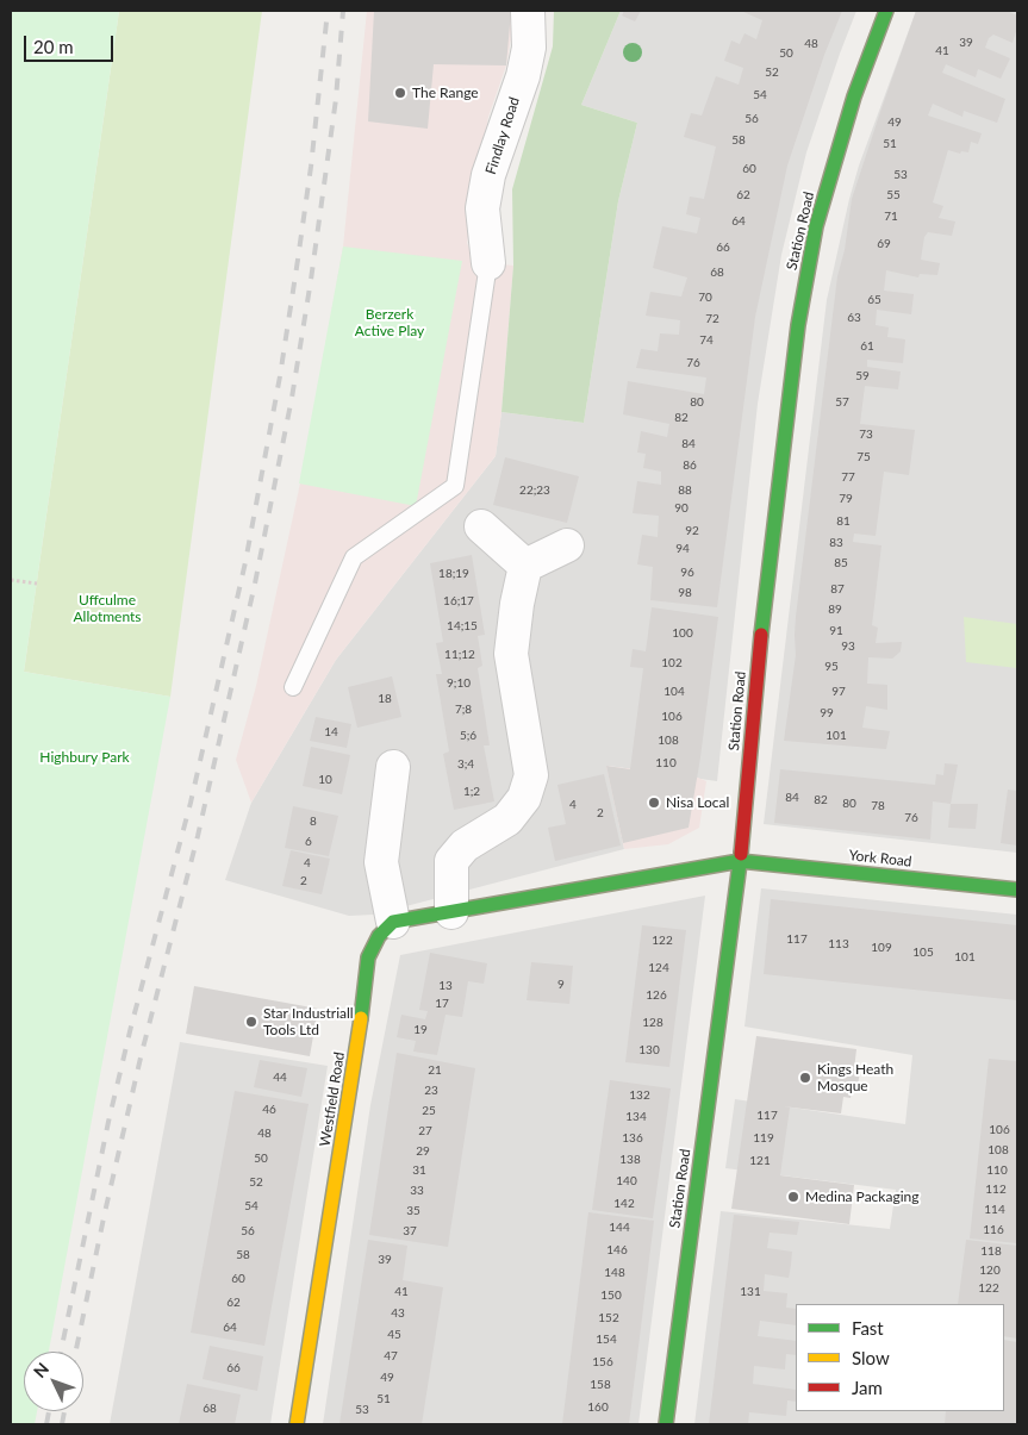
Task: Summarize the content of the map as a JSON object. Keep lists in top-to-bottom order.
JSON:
{
  "streets": {
    "street": [
      "Findlay Road",
      "Station Road",
      "York Road",
      "Westfield Road"
    ]
  },
  "crossings": [
    ["Station Road", "York Road"]
  ],
  "parks": ["Berzerk Active Play", "Uffculme Allotments", "Highbury Park"],
  "places": [
    "The Range",
    "Nisa Local",
    "Star Industriall Tools Ltd",
    "Kings Heath Mosque",
    "Medina Packaging"
  ],
  "house_numbers": [
    "39",
    "48",
    "41",
    "50",
    "52",
    "54",
    "56",
    "49",
    "58",
    "51",
    "60",
    "53",
    "62",
    "55",
    "71",
    "64",
    "69",
    "66",
    "68",
    "70",
    "65",
    "63",
    "72",
    "74",
    "61",
    "76",
    "59",
    "80",
    "57",
    "82",
    "73",
    "84",
    "75",
    "86",
    "77",
    "22;23",
    "88",
    "79",
    "90",
    "81",
    "92",
    "83",
    "94",
    "85",
    "96",
    "18;19",
    "87",
    "98",
    "16;17",
    "89",
    "14;15",
    "91",
    "100",
    "93",
    "11;12",
    "102",
    "95",
    "9;10",
    "104",
    "97",
    "18",
    "7;8",
    "99",
    "106",
    "14",
    "5;6",
    "101",
    "108",
    "110",
    "3;4",
    "10",
    "1;2",
    "84",
    "82",
    "80",
    "4",
    "78",
    "2",
    "76",
    "8",
    "6",
    "4",
    "2",
    "117",
    "122",
    "113",
    "109",
    "105",
    "101",
    "124",
    "9",
    "13",
    "126",
    "17",
    "128",
    "19",
    "130",
    "21",
    "44",
    "23",
    "132",
    "46",
    "25",
    "117",
    "134",
    "106",
    "27",
    "48",
    "136",
    "119",
    "108",
    "29",
    "50",
    "138",
    "121",
    "31",
    "110",
    "140",
    "52",
    "112",
    "33",
    "142",
    "54",
    "114",
    "35",
    "144",
    "116",
    "56",
    "37",
    "146",
    "118",
    "58",
    "39",
    "120",
    "148",
    "60",
    "122",
    "41",
    "131",
    "150",
    "62",
    "43",
    "152",
    "64",
    "45",
    "154",
    "47",
    "156",
    "66",
    "49",
    "158",
    "51",
    "160",
    "68",
    "53"
  ],
  "legend": ["Fast", "Slow", "Jam"],
  "scale_bar": "20 m",
  "north": "top left"
}
